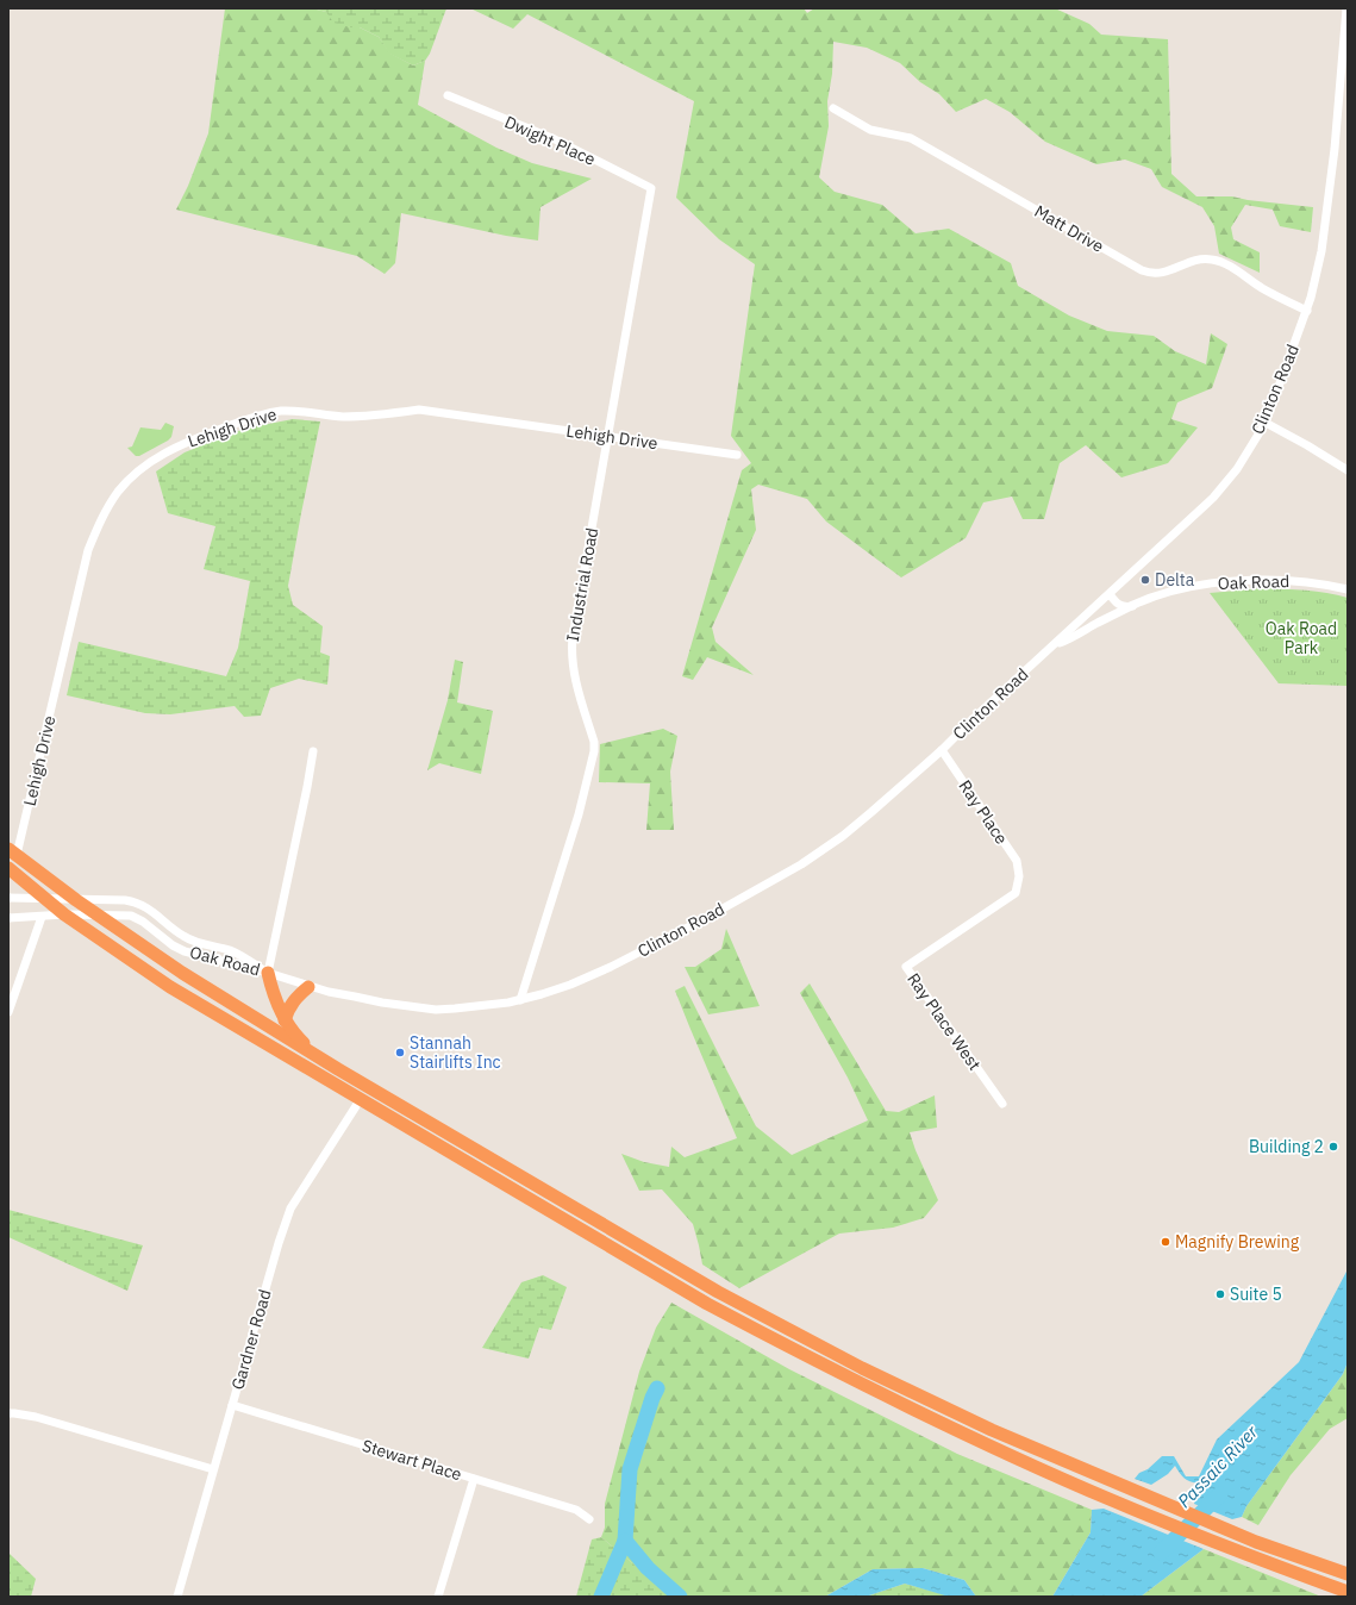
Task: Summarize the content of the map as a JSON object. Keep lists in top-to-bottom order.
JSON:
{
  "streets": {
    "street": [
      "Dwight Place",
      "Matt Drive",
      "Clinton Road",
      "Lehigh Drive",
      "Oak Road",
      "Industrial Road",
      "Ray Place",
      "Ray Place West",
      "Gardner Road",
      "Stewart Place"
    ]
  },
  "crossings": [
    ["Dwight Place", "Industrial Road"],
    ["Matt Drive", "Clinton Road"],
    ["Clinton Road", "Oak Road"],
    ["Clinton Road", "Industrial Road"],
    ["Clinton Road", "Ray Place"],
    ["Lehigh Drive", "Industrial Road"],
    ["Ray Place", "Ray Place West"],
    ["Gardner Road", "Stewart Place"]
  ],
  "water": ["Passaic River"],
  "parks": ["Oak Road Park"],
  "places": [
    "Delta",
    "Stannah Stairlifts Inc",
    "Building 2",
    "Magnify Brewing",
    "Suite 5"
  ]
}
